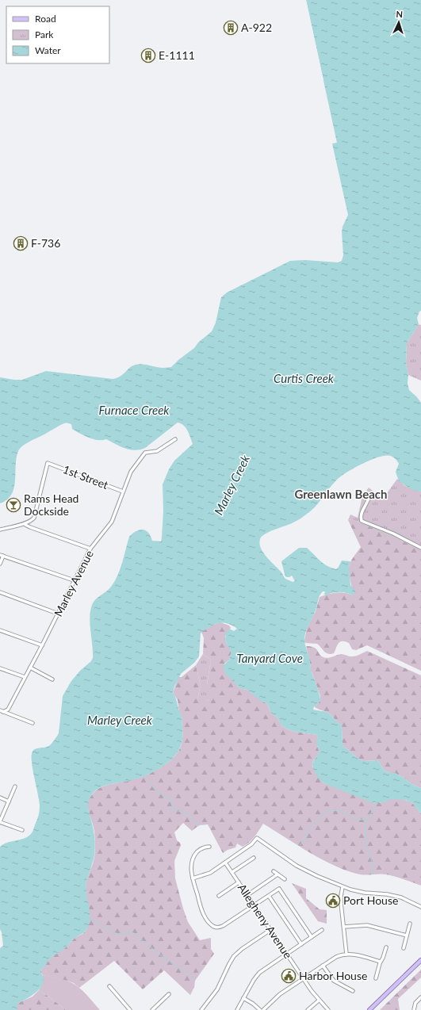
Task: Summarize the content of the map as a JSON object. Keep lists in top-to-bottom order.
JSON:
{
  "streets": {
    "street": ["1st Street", "Marley Avenue", "Allegheny Avenue"]
  },
  "crossings": [
    ["1st Street", "Marley Avenue"]
  ],
  "districts": ["Greenlawn Beach"],
  "water": [
    "Curtis Creek",
    "Furnace Creek",
    "Marley Creek",
    "Tanyard Cove"
  ],
  "places": {
    "building": ["A-922", "E-1111", "F-736"],
    "bar": ["Rams Head Dockside"],
    "public building": ["Port House", "Harbor House"]
  },
  "legend": ["Road", "Park", "Water"],
  "north": "top"
}
